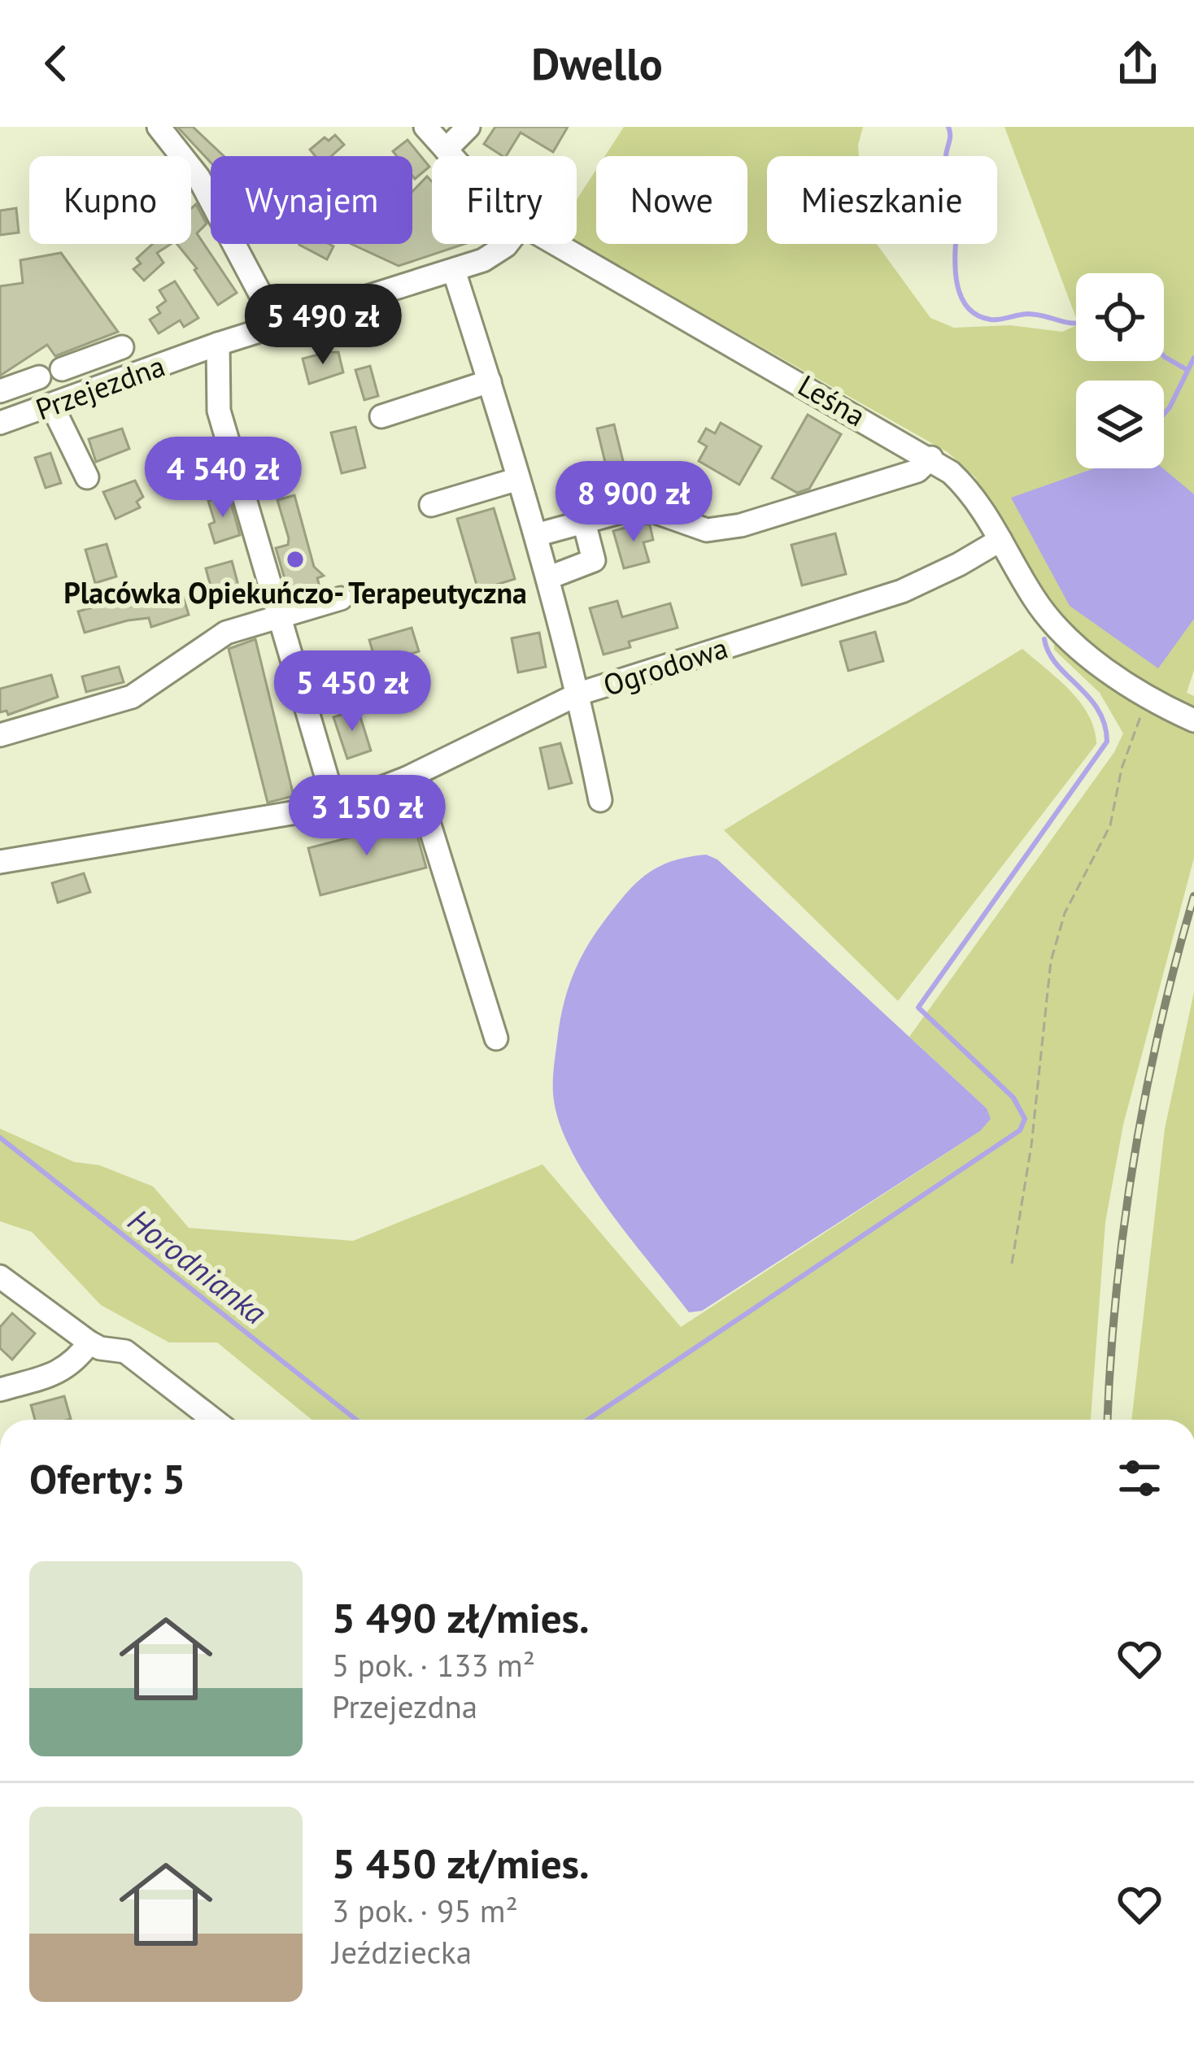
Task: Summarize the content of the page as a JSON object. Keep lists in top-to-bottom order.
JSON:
{
  "streets": {
    "street": ["Przejezdna", "Leśna", "Ogrodowa"]
  },
  "crossings": [
    ["Leśna", "Ogrodowa"]
  ],
  "water": ["Horodnianka"],
  "places": ["Placówka Opiekuńczo- Terapeutyczna"],
  "page": {
    "header": "Dwello",
    "chip": [
      "Kupno",
      "Wynajem",
      "Filtry",
      "Nowe",
      "Mieszkanie"
    ],
    "price": [
      "5 490 zł",
      "4 540 zł",
      "8 900 zł",
      "5 450 zł",
      "3 150 zł"
    ],
    "heading": "Oferty: 5",
    "list": [
      {
        "name": "5 490 zł/mies.",
        "note": "5 pok. · 133 m² · Przejezdna"
      },
      {
        "name": "5 450 zł/mies.",
        "note": "3 pok. · 95 m² · Jeździecka"
      }
    ]
  }
}
